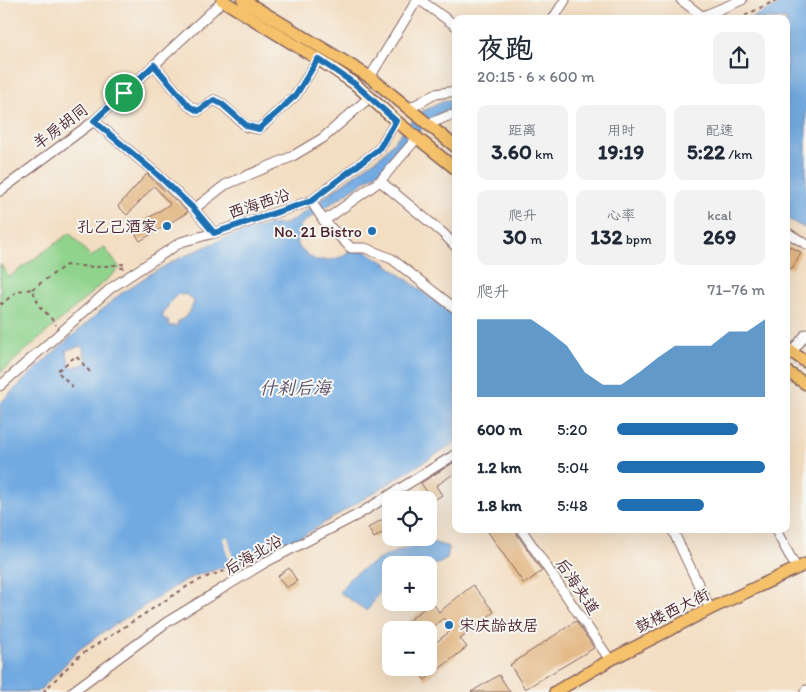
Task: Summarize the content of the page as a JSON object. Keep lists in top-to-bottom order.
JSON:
{
  "streets": {
    "main road": ["鼓楼西大街"],
    "street": [
      "羊房胡同",
      "西海西沿",
      "后海北沿",
      "后海夹道"
    ]
  },
  "crossings": [
    ["后海夹道", "鼓楼西大街"]
  ],
  "water": ["什刹后海"],
  "places": ["孔乙己酒家", "No. 21 Bistro", "宋庆龄故居"],
  "page": {
    "heading": ["夜跑", "20:15 · 6 × 600 m"],
    "stats": [
      ["距离", "3.60 km"],
      ["用时", "19:19"],
      ["配速", "5:22 /km"],
      ["爬升", "30 m"],
      ["心率", "132 bpm"],
      ["kcal", "269"]
    ],
    "chart": ["爬升", "71–76 m"],
    "list": [
      {
        "name": "600 m",
        "note": "5:20"
      },
      {
        "name": "1.2 km",
        "note": "5:04"
      },
      {
        "name": "1.8 km",
        "note": "5:48"
      }
    ],
    "map_buttons": ["+", "−"]
  }
}
